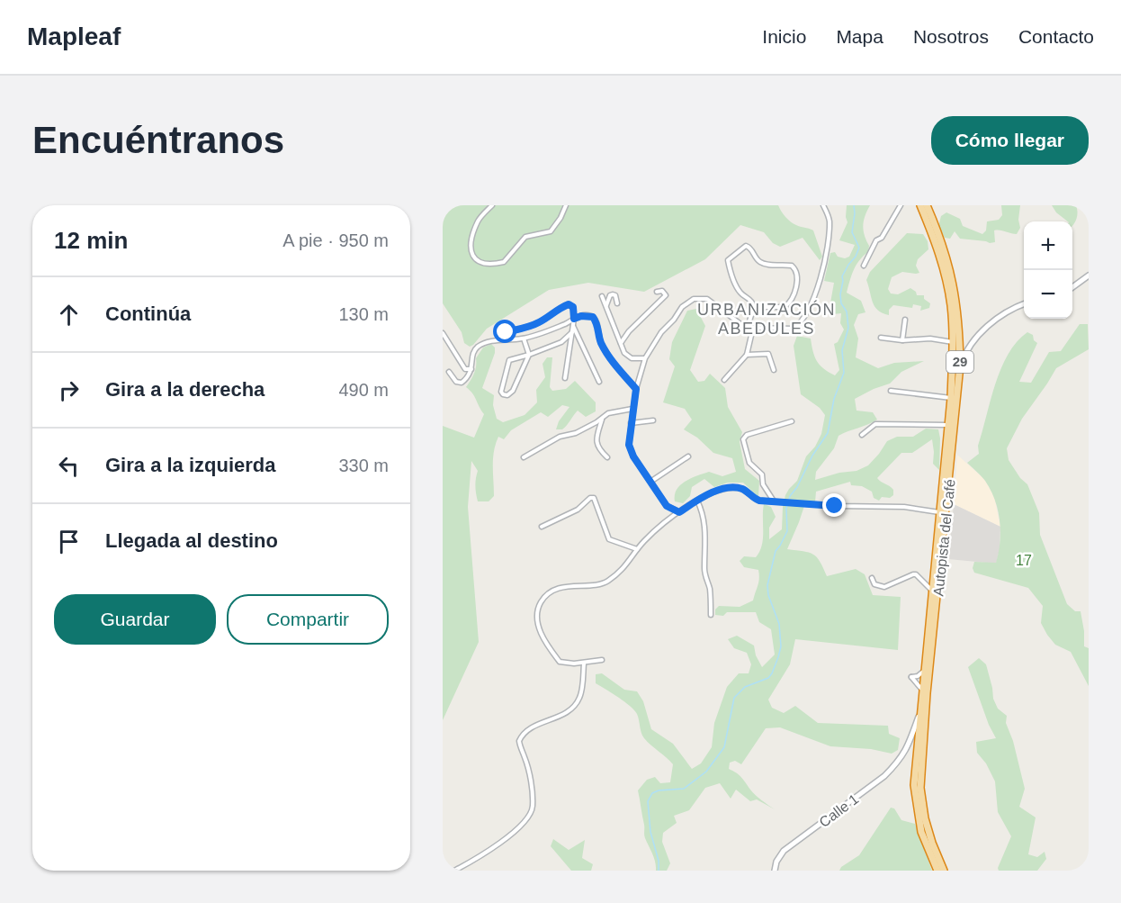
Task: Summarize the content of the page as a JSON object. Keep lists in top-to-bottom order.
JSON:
{
  "streets": {
    "highway": ["29", "Autopista del Café"],
    "street": ["Calle 1"]
  },
  "crossings": [
    ["Autopista del Café", "Calle 1"]
  ],
  "districts": ["URBANIZACIÓN ABEDULES"],
  "parks": ["17"],
  "page": {
    "header": "Mapleaf",
    "nav": [
      "Inicio",
      "Mapa",
      "Nosotros",
      "Contacto"
    ],
    "buttons": [
      "Cómo llegar",
      ["Guardar", "Compartir"]
    ],
    "title": "Encuéntranos",
    "heading": ["12 min", "A pie · 950 m"],
    "map_buttons": ["+", "−"],
    "list": [
      ["Continúa", "130 m"],
      ["Gira a la derecha", "490 m"],
      ["Gira a la izquierda", "330 m"],
      "Llegada al destino"
    ]
  }
}
